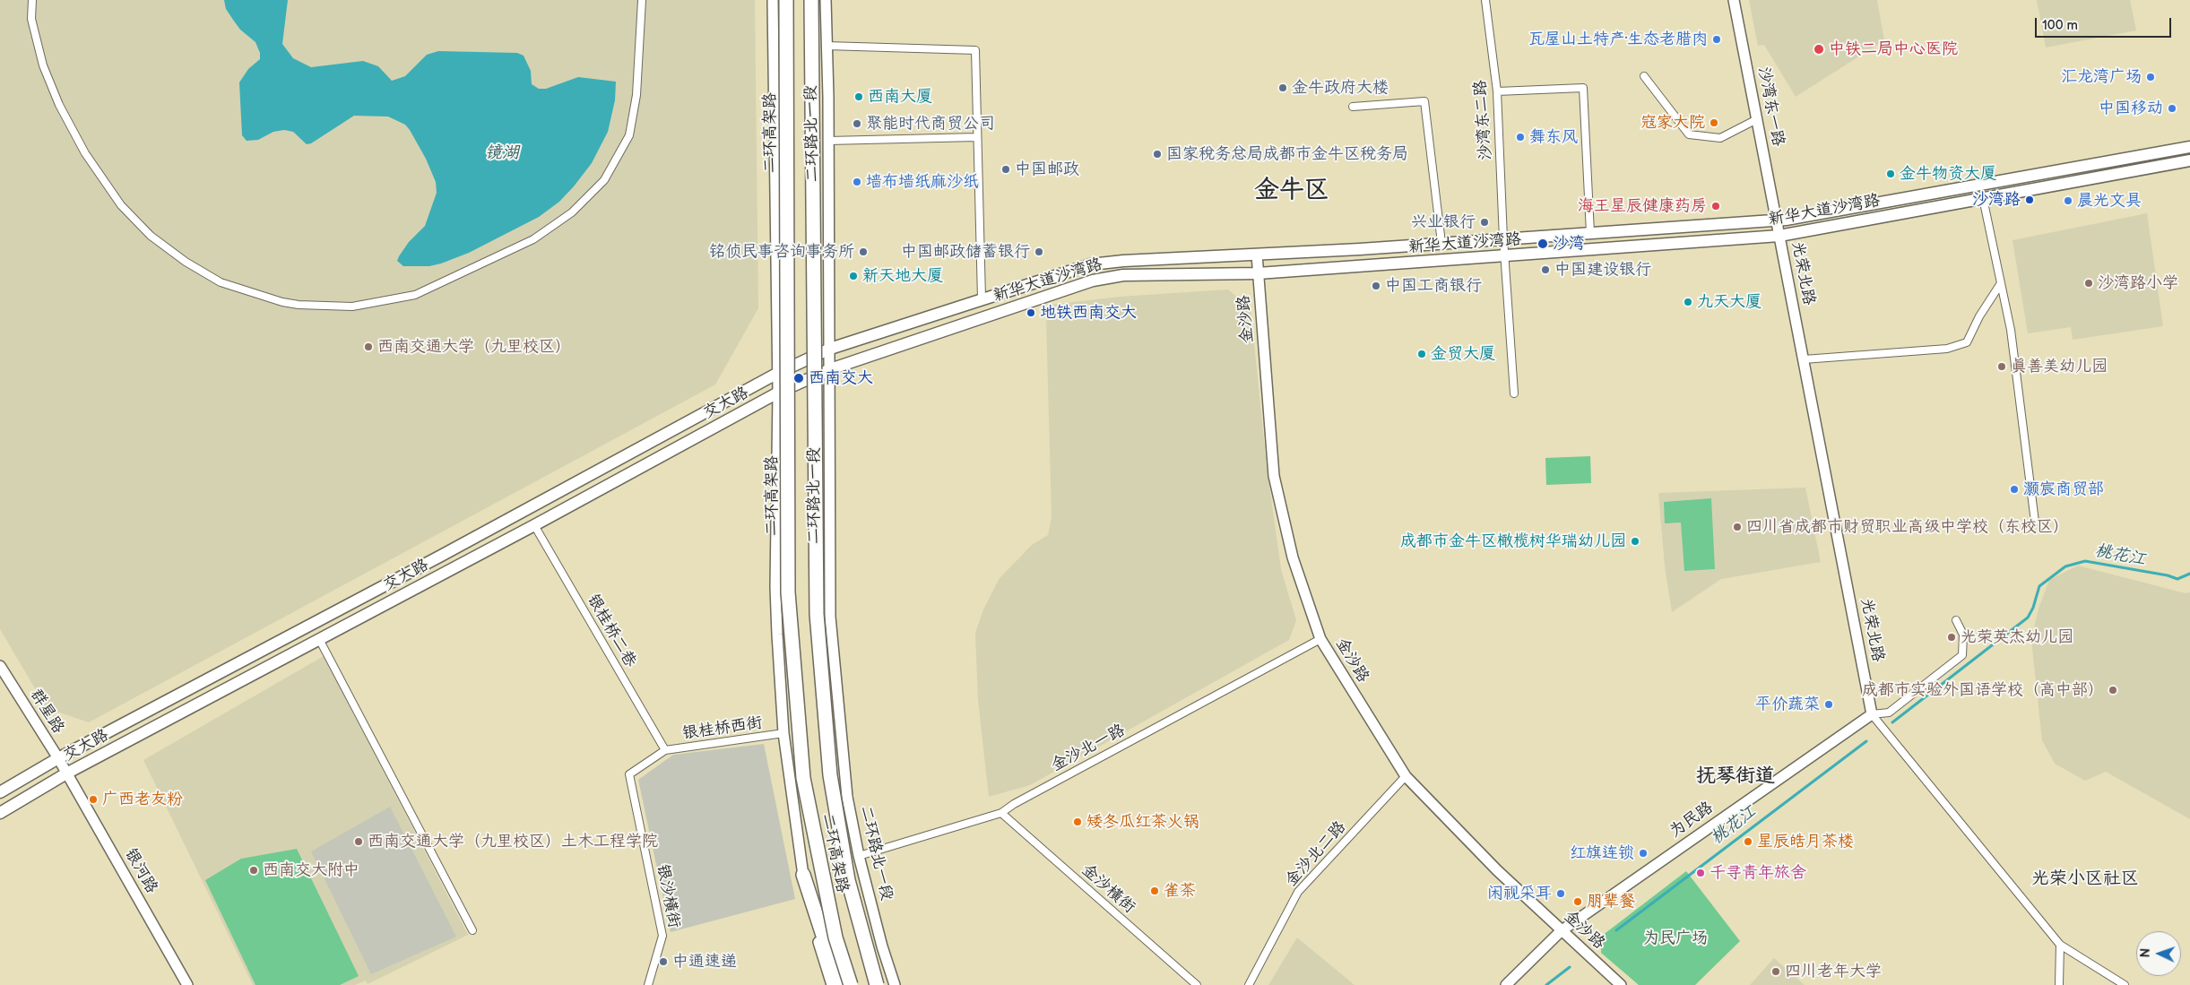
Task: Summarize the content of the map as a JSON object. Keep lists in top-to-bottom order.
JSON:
{
  "streets": {
    "highway": ["二环高架路"],
    "main road": ["新华大道沙湾路", "交大路"],
    "street": [
      "沙湾东一路",
      "沙湾东二路",
      "二环路北一段",
      "光荣北路",
      "金沙路",
      "银桂桥二巷",
      "群星路",
      "银桂桥西街",
      "金沙北一路",
      "为民路",
      "金沙北二路",
      "银河路",
      "金沙横街",
      "银沙横街"
    ]
  },
  "crossings": [
    ["沙湾东一路", "新华大道沙湾路"],
    ["沙湾东一路", "光荣北路"],
    ["沙湾东二路", "新华大道沙湾路"],
    ["二环路北一段", "新华大道沙湾路"],
    ["二环路北一段", "交大路"],
    ["二环路北一段", "金沙北一路"],
    ["新华大道沙湾路", "光荣北路"],
    ["新华大道沙湾路", "金沙路"],
    ["新华大道沙湾路", "交大路"],
    ["光荣北路", "为民路"],
    ["金沙路", "金沙北一路"],
    ["金沙路", "为民路"],
    ["金沙路", "金沙北二路"],
    ["交大路", "银桂桥二巷"],
    ["交大路", "群星路"],
    ["交大路", "银河路"],
    ["银桂桥二巷", "银桂桥西街"],
    ["银桂桥二巷", "银沙横街"],
    ["群星路", "银河路"],
    ["银桂桥西街", "银沙横街"],
    ["金沙北一路", "金沙横街"]
  ],
  "districts": ["金牛区", "抚琴街道", "光荣小区社区"],
  "water": ["镜湖", "桃花江"],
  "parks": ["为民广场"],
  "places": [
    "瓦屋山土特产·生态老腊肉",
    "中铁二局中心医院",
    "汇龙湾广场",
    "金牛政府大楼",
    "西南大厦",
    "中国移动",
    "寇家大院",
    "聚能时代商贸公司",
    "舞东风",
    "国家税务总局成都市金牛区税务局",
    "中国邮政",
    "金牛物资大厦",
    "墙布墙纸麻沙纸",
    "沙湾路",
    "晨光文具",
    "海王星辰健康药房",
    "兴业银行",
    "沙湾",
    "铭侦民事咨询事务所",
    "中国邮政储蓄银行",
    "中国建设银行",
    "新天地大厦",
    "沙湾路小学",
    "中国工商银行",
    "九天大厦",
    "地铁西南交大",
    "西南交通大学（九里校区）",
    "金贸大厦",
    "真善美幼儿园",
    "西南交大",
    "灏宸商贸部",
    "四川省成都市财贸职业高级中学校（东校区）",
    "成都市金牛区橄榄树华瑞幼儿园",
    "光荣英杰幼儿园",
    "成都市实验外国语学校（高中部）",
    "平价蔬菜",
    "广西老友粉",
    "矮冬瓜红茶火锅",
    "西南交通大学（九里校区）土木工程学院",
    "星辰皓月茶楼",
    "红旗连锁",
    "西南交大附中",
    "千寻青年旅舍",
    "雀茶",
    "闲视采耳",
    "朋辈餐",
    "中通速递",
    "四川老年大学"
  ],
  "scale_bar": "100 m",
  "north": "left"
}
